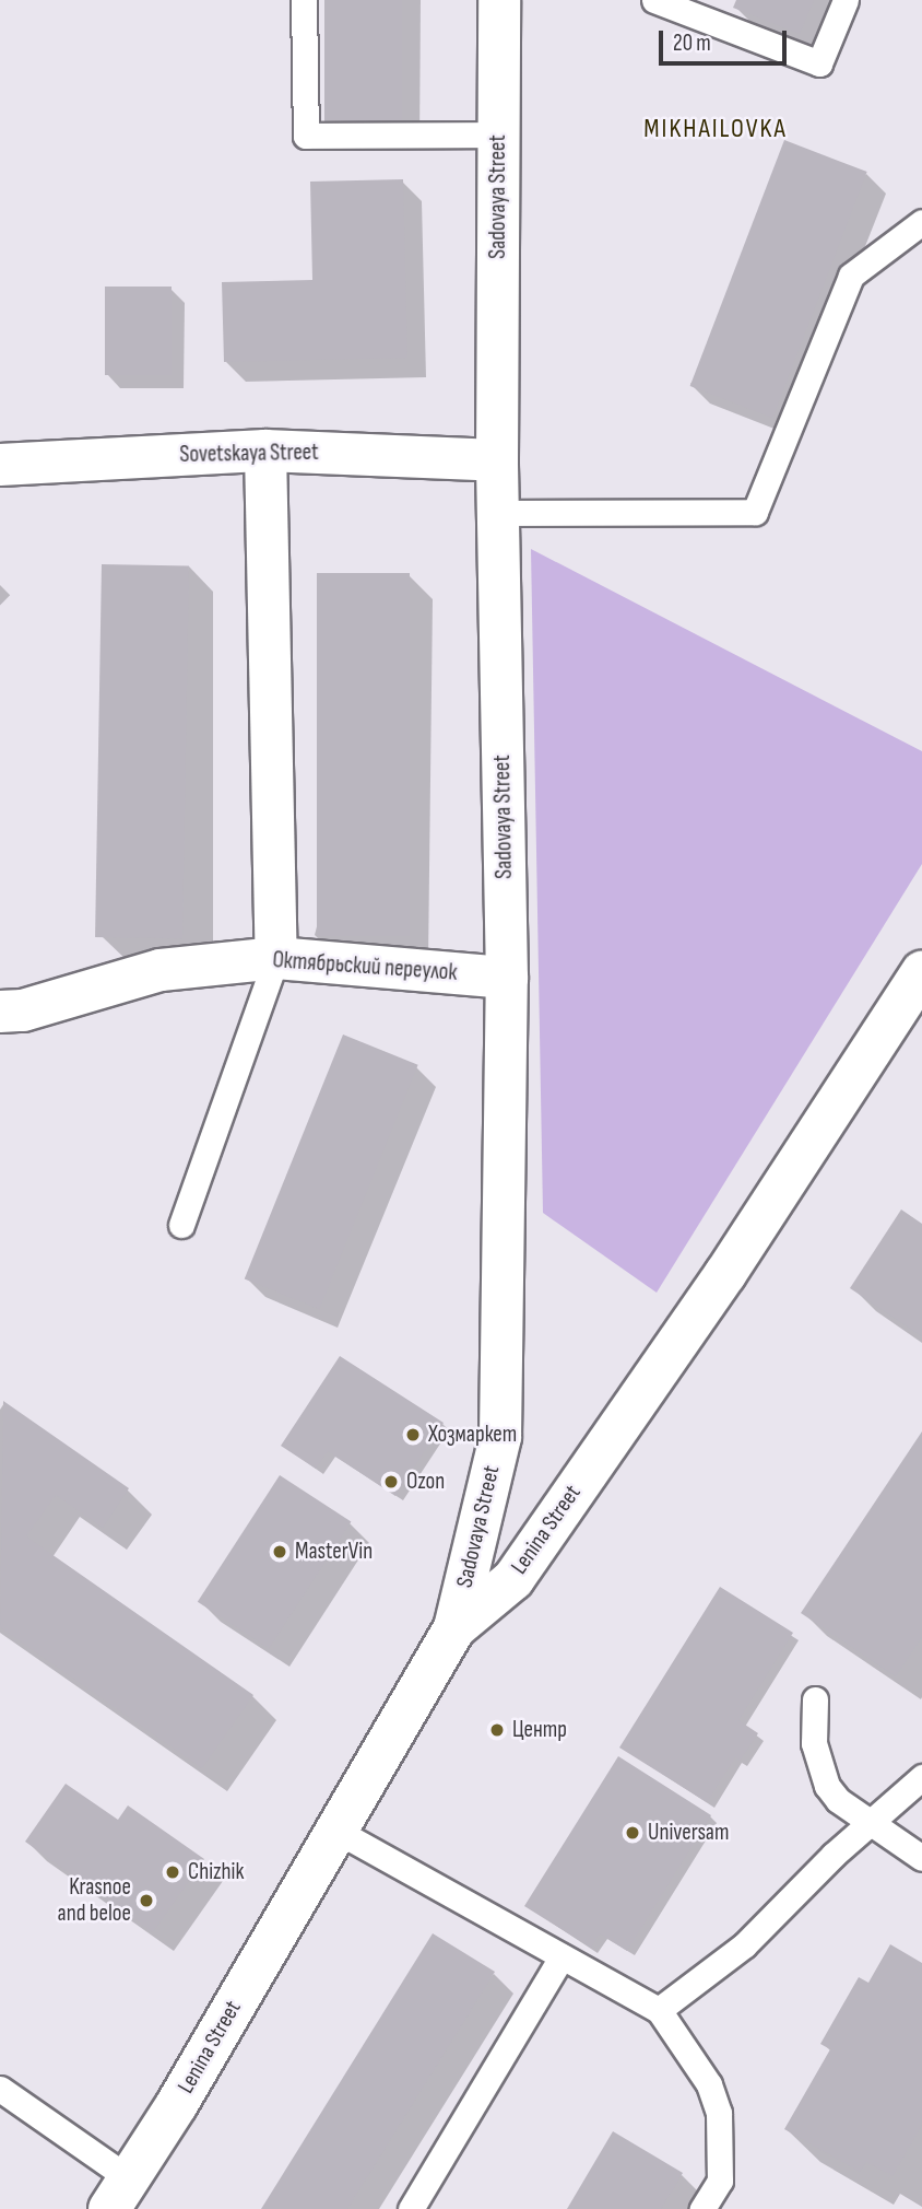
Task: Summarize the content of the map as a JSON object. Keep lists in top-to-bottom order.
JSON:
{
  "streets": {
    "street": [
      "Sadovaya Street",
      "Sovetskaya Street",
      "Октябрьский переулок",
      "Lenina Street"
    ]
  },
  "crossings": [
    ["Sadovaya Street", "Sovetskaya Street"],
    ["Sadovaya Street", "Октябрьский переулок"],
    ["Sadovaya Street", "Lenina Street"]
  ],
  "districts": ["MIKHAILOVKA"],
  "places": [
    "Хозмаркет",
    "Ozon",
    "MasterVin",
    "Центр",
    "Universam",
    "Chizhik",
    "Krasnoe and beloe"
  ],
  "scale_bar": "20 m"
}
